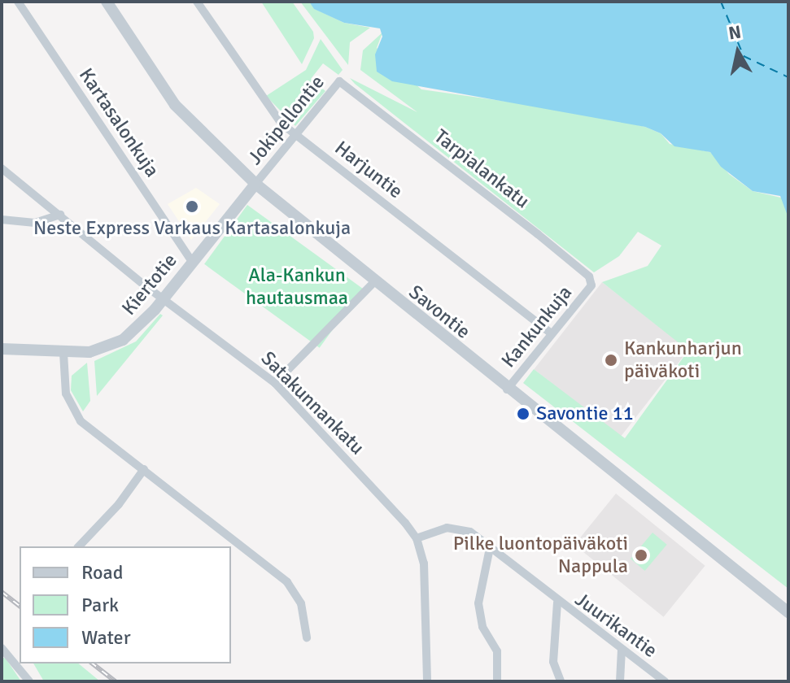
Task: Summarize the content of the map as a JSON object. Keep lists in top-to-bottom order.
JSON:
{
  "streets": {
    "street": [
      "Jokipellontie",
      "Kartasalonkuja",
      "Tarpialankatu",
      "Harjuntie",
      "Kiertotie",
      "Savontie",
      "Kankunkuja",
      "Satakunnankatu",
      "Juurikantie"
    ]
  },
  "crossings": [
    ["Jokipellontie", "Tarpialankatu"],
    ["Jokipellontie", "Harjuntie"],
    ["Jokipellontie", "Kiertotie"],
    ["Jokipellontie", "Savontie"],
    ["Kartasalonkuja", "Kiertotie"],
    ["Tarpialankatu", "Kankunkuja"],
    ["Harjuntie", "Kankunkuja"],
    ["Kiertotie", "Savontie"],
    ["Kiertotie", "Satakunnankatu"],
    ["Savontie", "Kankunkuja"],
    ["Satakunnankatu", "Juurikantie"]
  ],
  "parks": ["Ala-Kankun hautausmaa"],
  "places": [
    "Neste Express Varkaus Kartasalonkuja",
    "Kankunharjun päiväkoti",
    "Savontie 11",
    "Pilke luontopäiväkoti Nappula"
  ],
  "legend": ["Road", "Park", "Water"],
  "north": "top"
}
